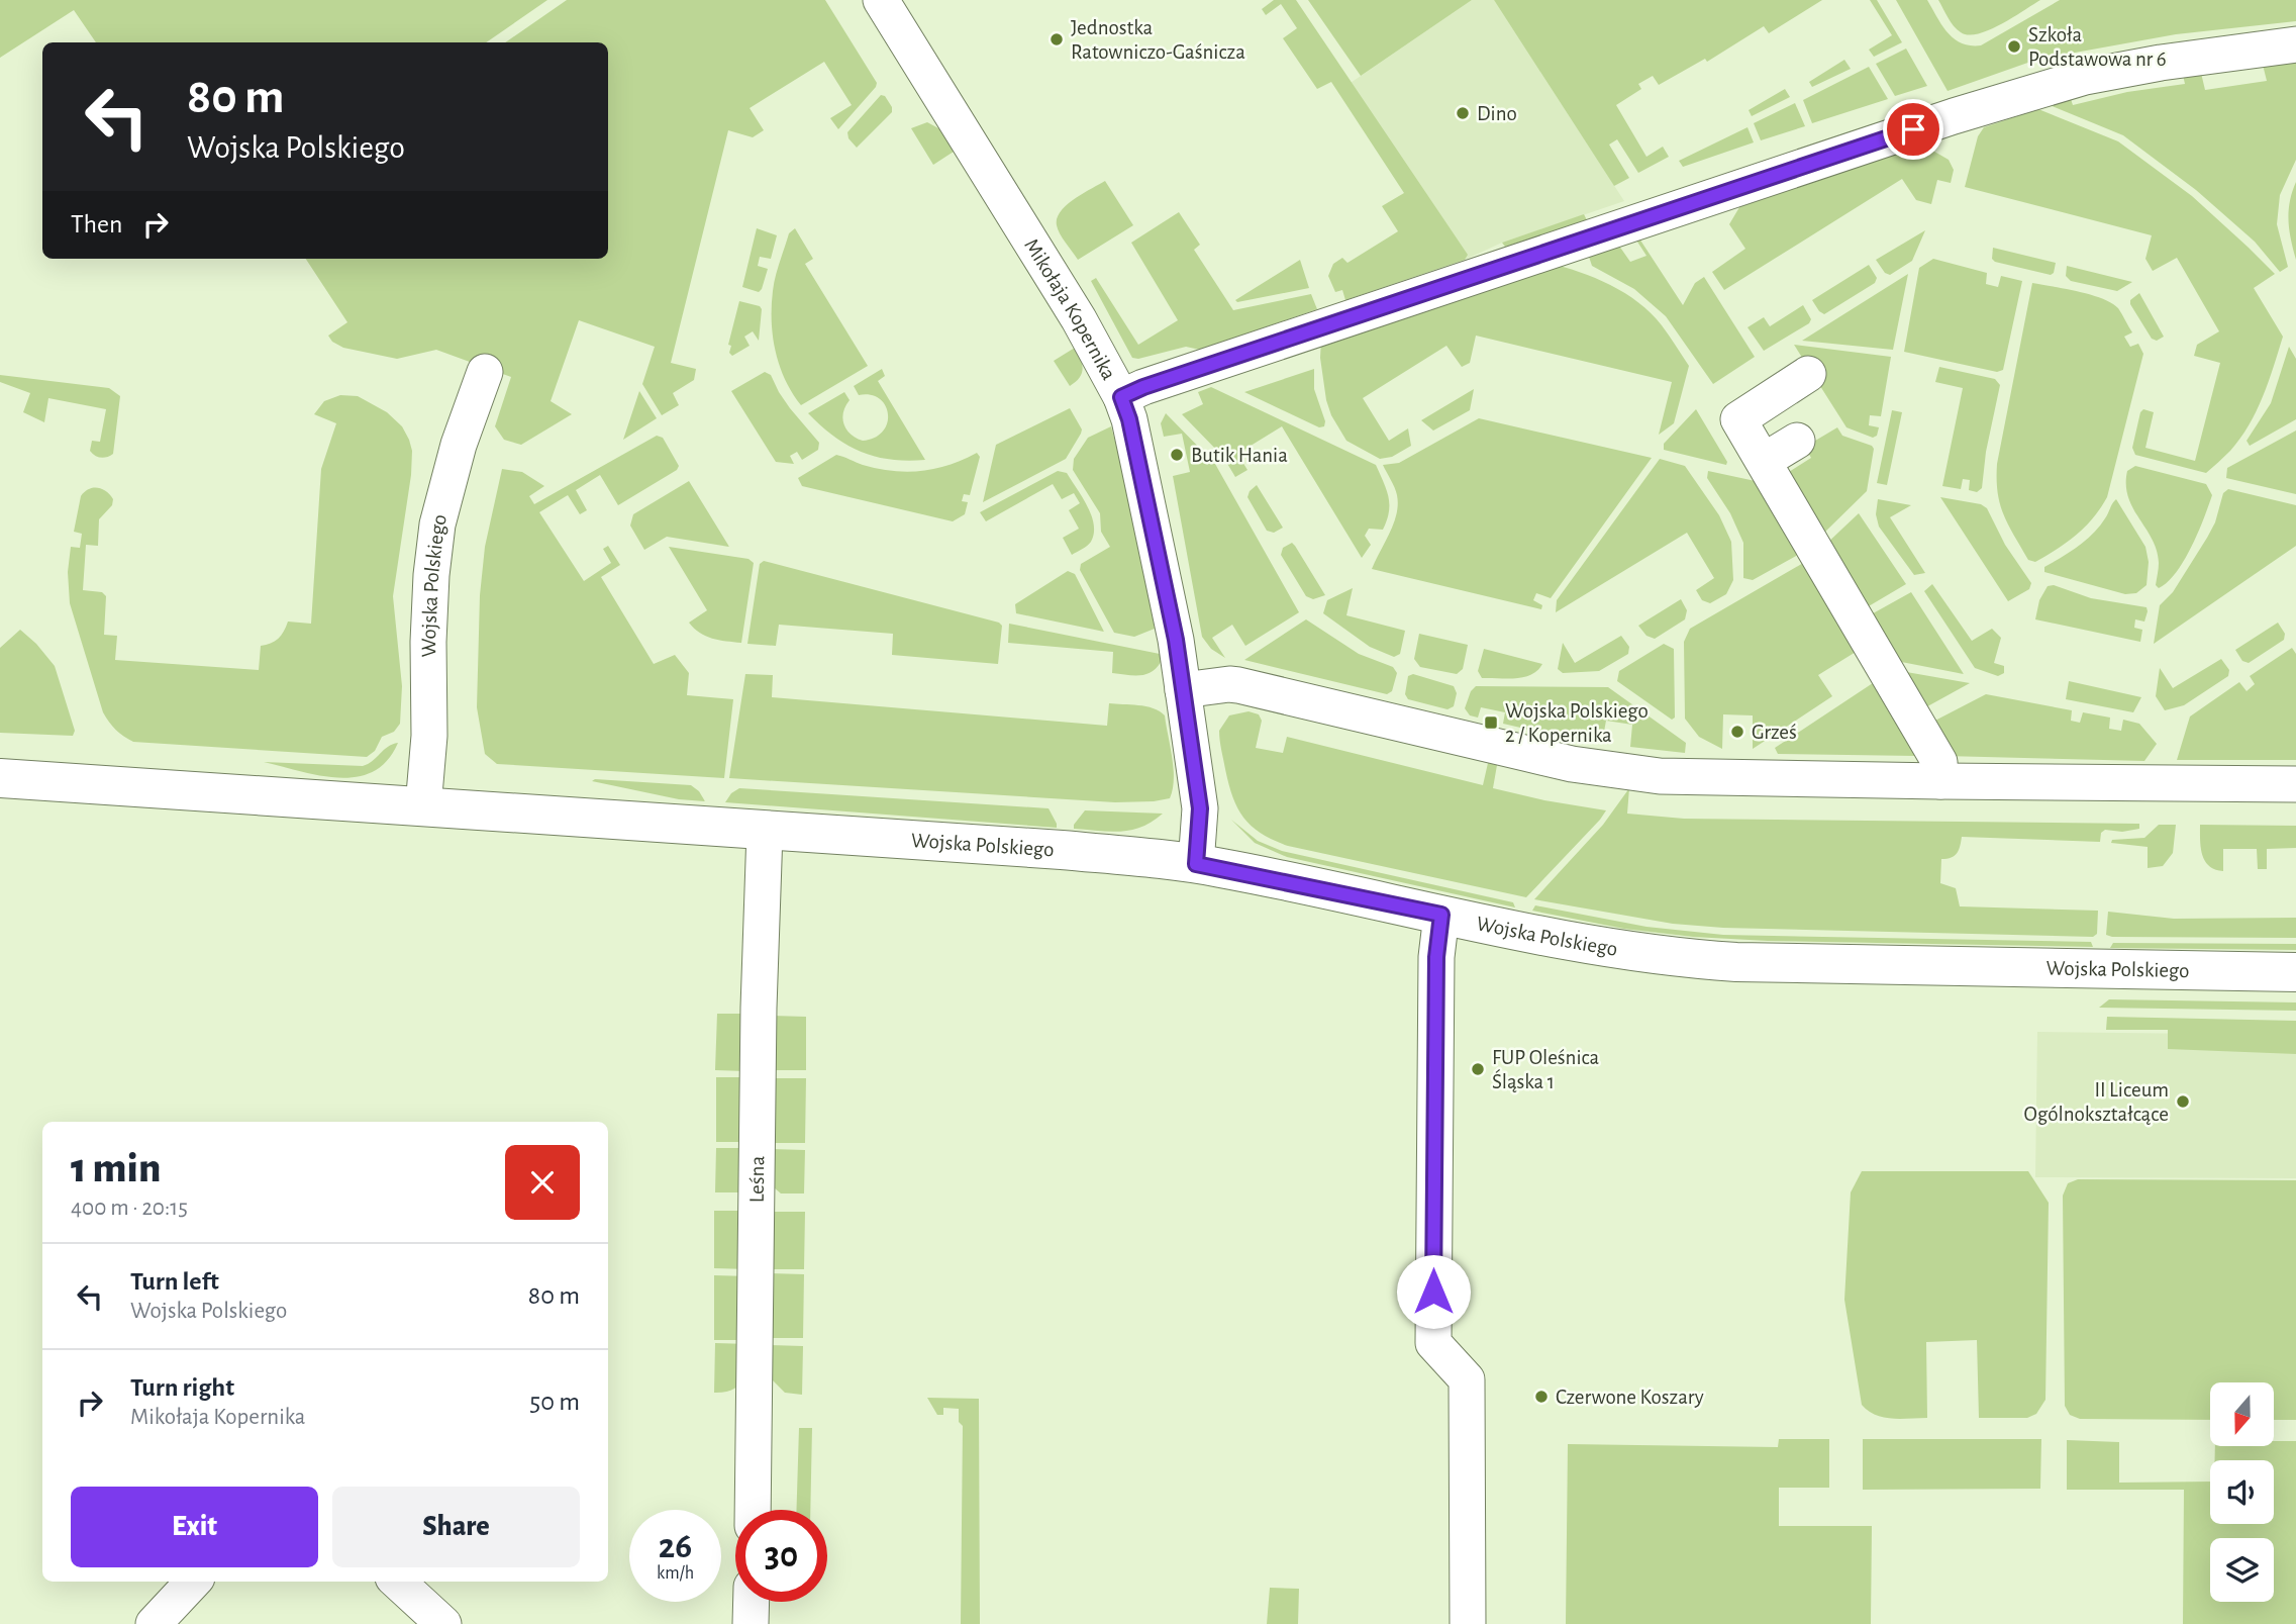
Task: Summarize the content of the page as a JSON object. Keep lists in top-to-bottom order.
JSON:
{
  "streets": {
    "main road": ["Wojska Polskiego"],
    "street": ["Mikołaja Kopernika", "Leśna"]
  },
  "crossings": [
    ["Mikołaja Kopernika", "Wojska Polskiego"],
    ["Wojska Polskiego", "Leśna"]
  ],
  "places": {
    "other": [
      "Jednostka Ratowniczo-Gaśnicza",
      "Szkoła Podstawowa nr 6",
      "Dino",
      "Butik Hania",
      "Grześ",
      "FUP Oleśnica Śląska 1",
      "II Liceum Ogólnokształcące",
      "Czerwone Koszary"
    ],
    "transit": ["Wojska Polskiego 2 / Kopernika"]
  },
  "north": "bottom",
  "page": {
    "turn": ["80 m", "Wojska Polskiego"],
    "then": "Then",
    "heading": ["1 min", "400 m · 20:15"],
    "list": [
      {
        "name": "Turn left",
        "note": "Wojska Polskiego",
        "value": "80 m"
      },
      {
        "name": "Turn right",
        "note": "Mikołaja Kopernika",
        "value": "50 m"
      }
    ],
    "buttons": ["Exit", "Share"],
    "speed": "26 km/h",
    "limit": "30"
  }
}
